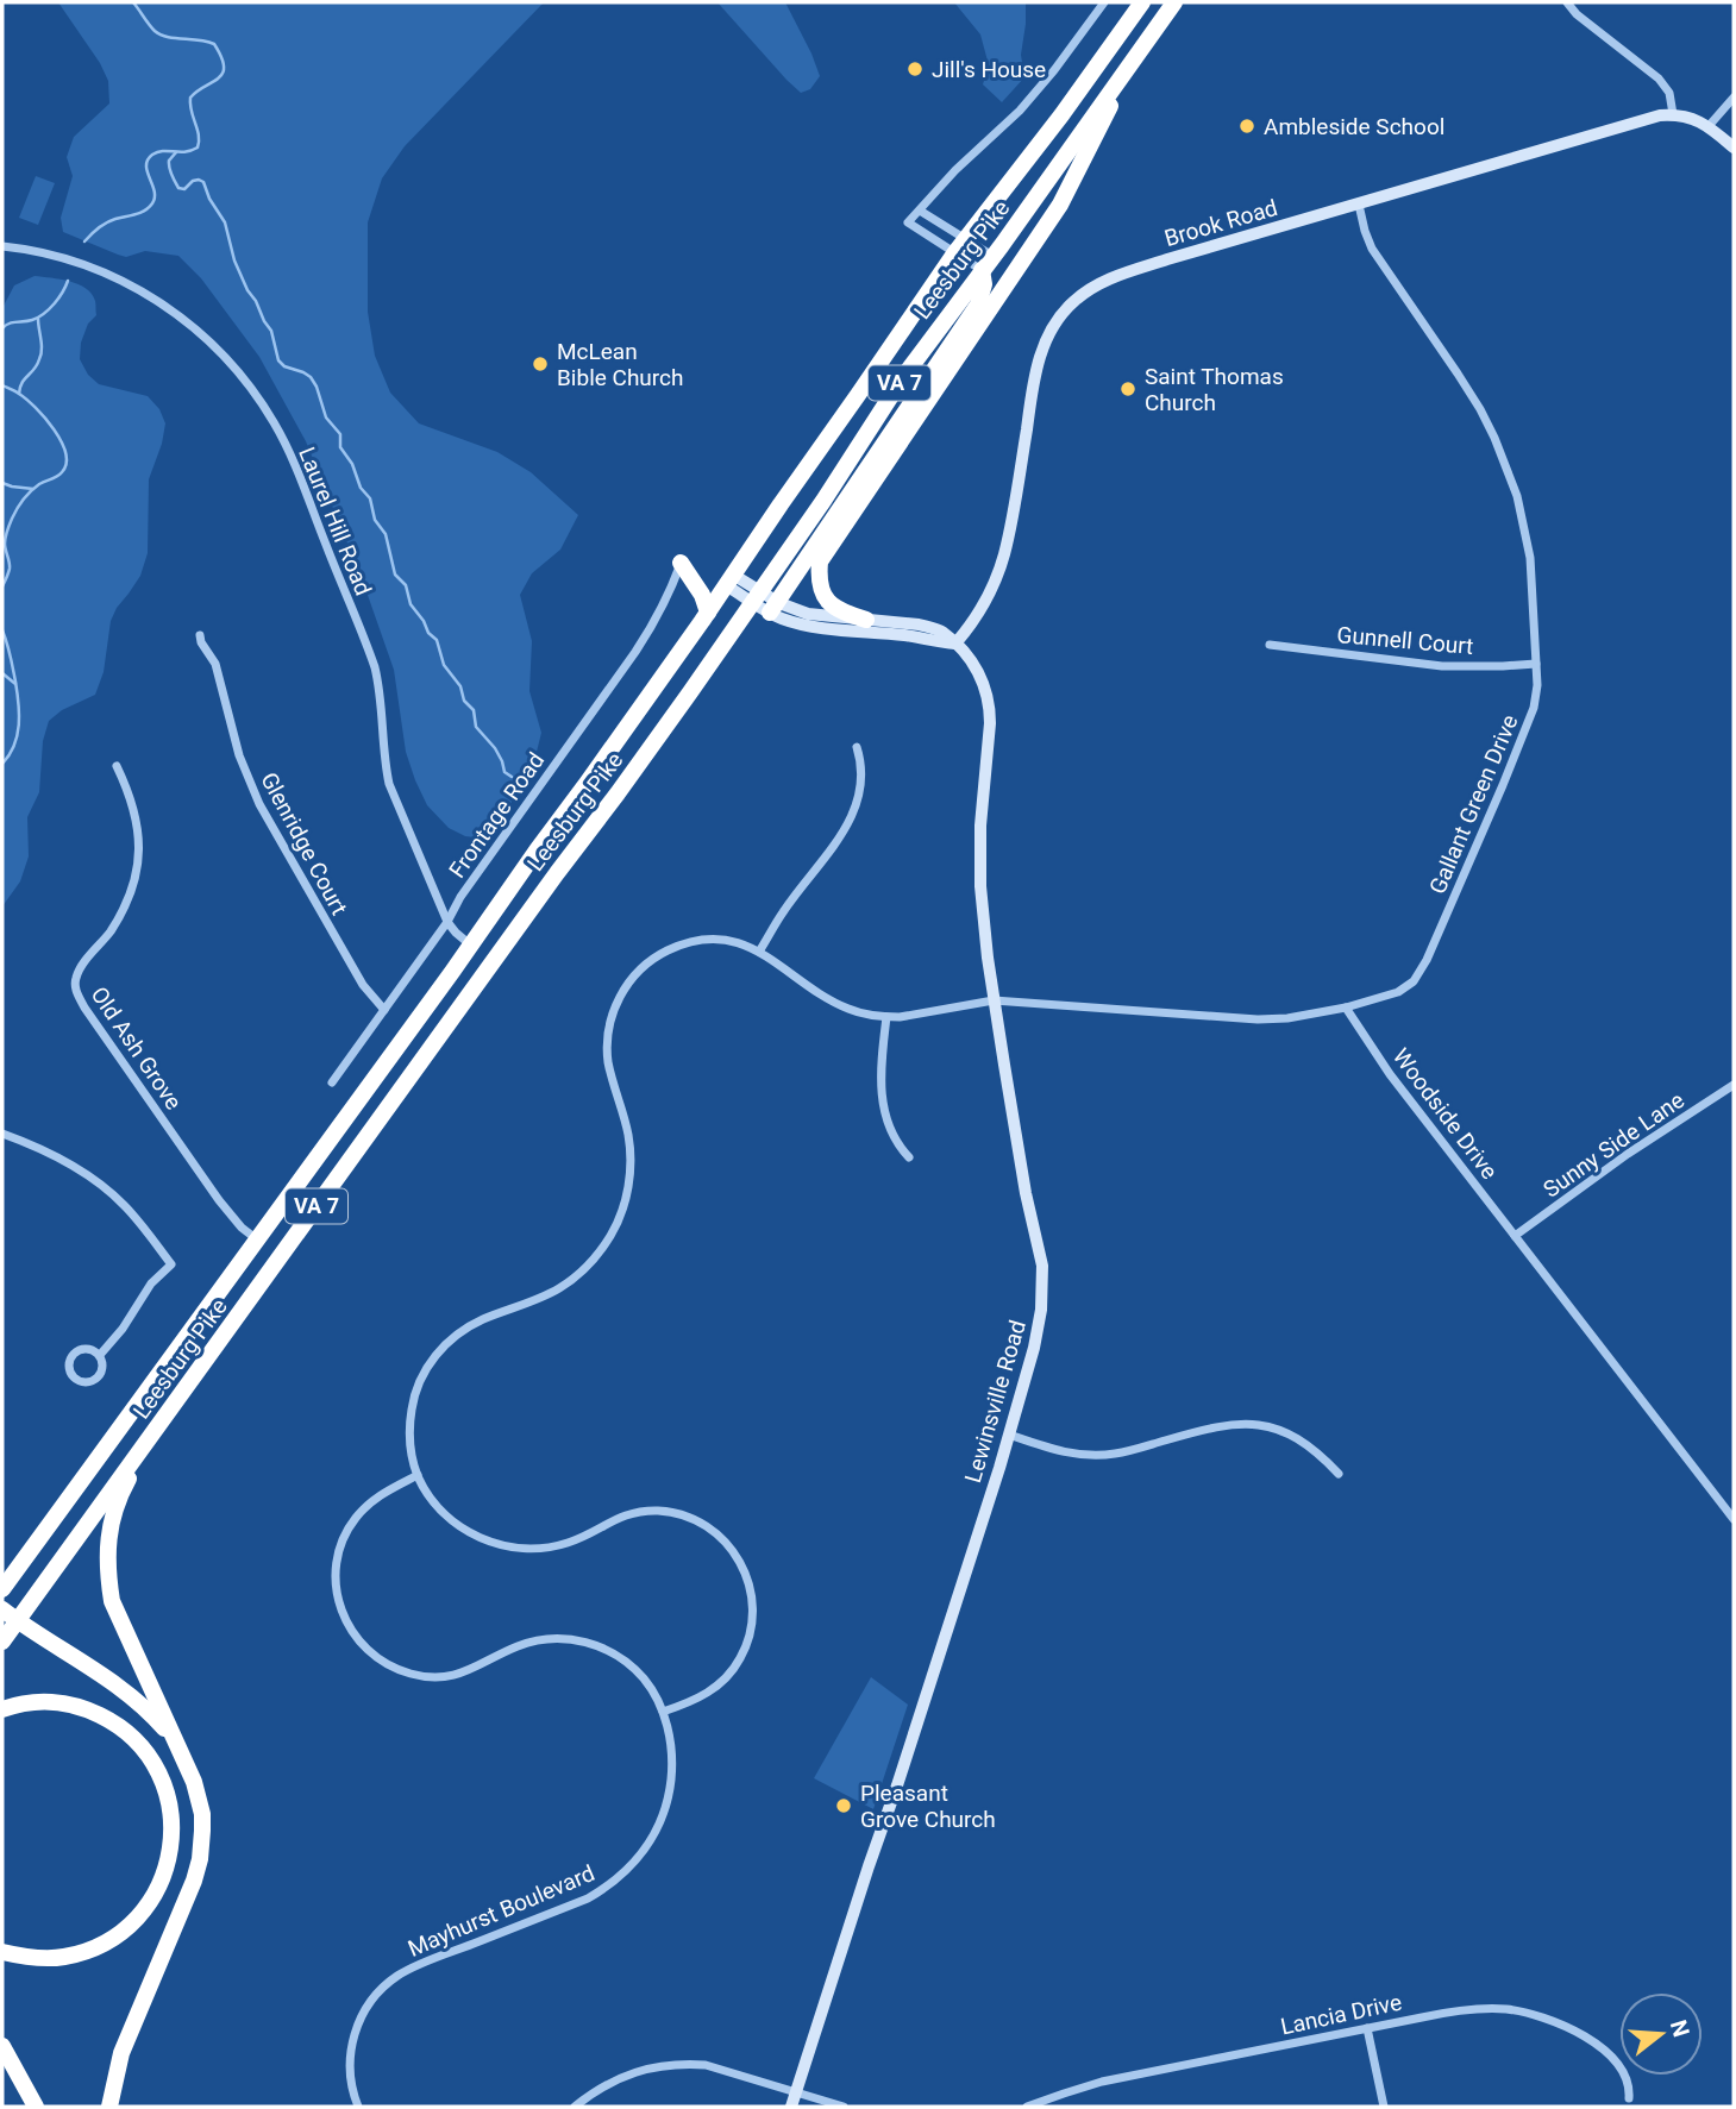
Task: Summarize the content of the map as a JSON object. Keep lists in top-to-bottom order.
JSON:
{
  "streets": {
    "highway": ["Leesburg Pike", "VA 7"],
    "main road": ["Brook Road", "Lewinsville Road"],
    "street": [
      "Laurel Hill Road",
      "Gunnell Court",
      "Gallant Green Drive",
      "Frontage Road",
      "Glenridge Court",
      "Old Ash Grove",
      "Woodside Drive",
      "Sunny Side Lane",
      "Mayhurst Boulevard",
      "Lancia Drive"
    ]
  },
  "crossings": [
    ["Brook Road", "Gallant Green Drive"],
    ["Brook Road", "Lewinsville Road"],
    ["Leesburg Pike", "Laurel Hill Road"],
    ["Leesburg Pike", "Old Ash Grove"],
    ["Leesburg Pike", "Lewinsville Road"],
    ["Laurel Hill Road", "Frontage Road"],
    ["Gunnell Court", "Gallant Green Drive"],
    ["Gallant Green Drive", "Woodside Drive"],
    ["Frontage Road", "Glenridge Court"],
    ["Woodside Drive", "Sunny Side Lane"]
  ],
  "places": [
    "Jill's House",
    "Ambleside School",
    "McLean Bible Church",
    "Saint Thomas Church",
    "Pleasant Grove Church"
  ],
  "north": "right"
}
